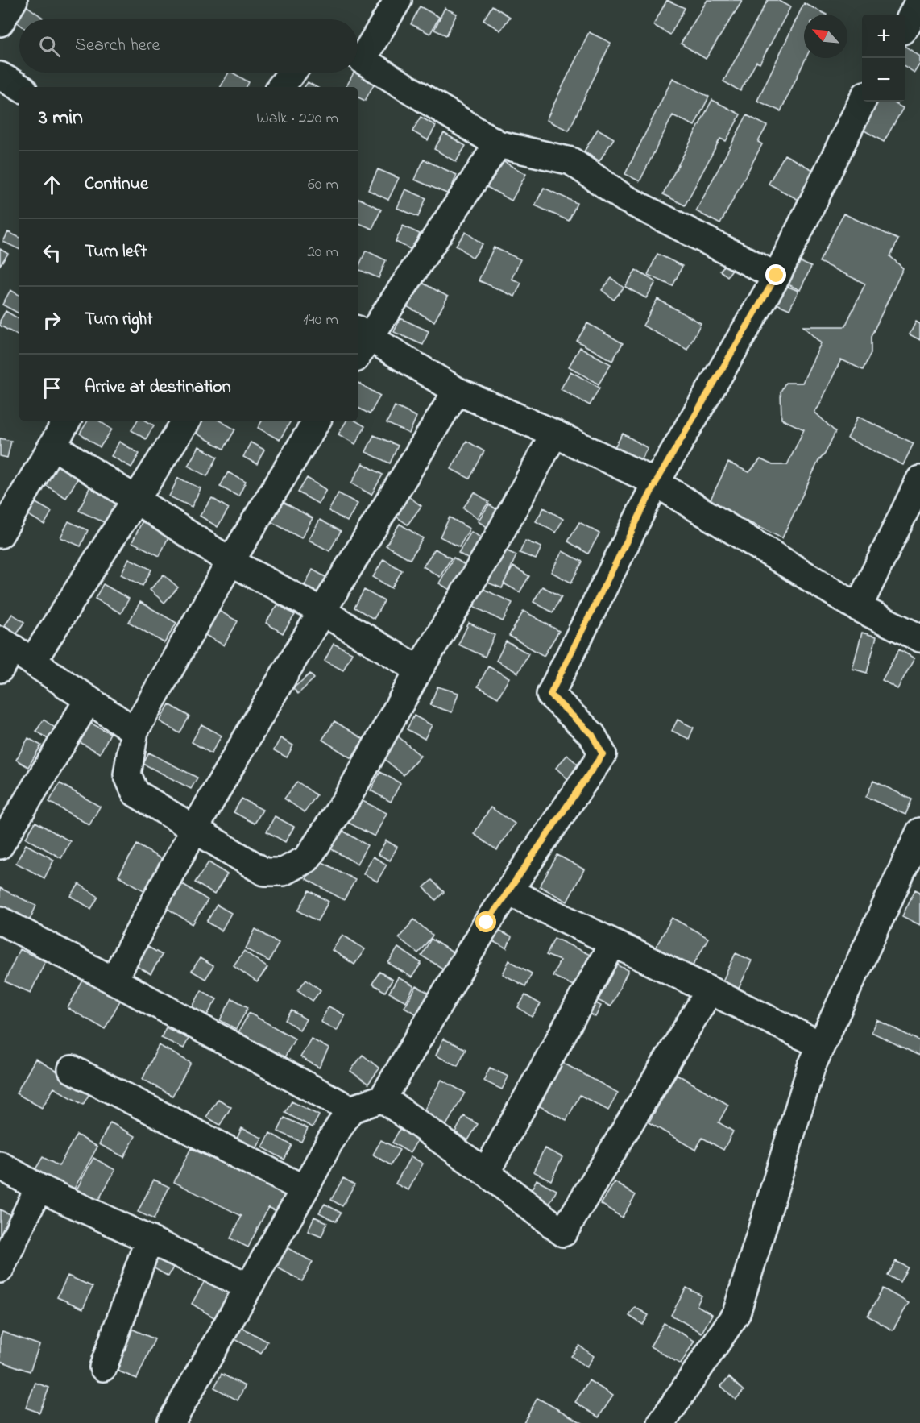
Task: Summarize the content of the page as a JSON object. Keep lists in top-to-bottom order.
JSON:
{
  "north": "top left",
  "page": {
    "map_buttons": ["+", "−"],
    "search": "Search here",
    "heading": ["3 min", "Walk · 220 m"],
    "list": [
      ["Continue", "60 m"],
      ["Turn left", "20 m"],
      ["Turn right", "140 m"],
      "Arrive at destination"
    ]
  }
}
